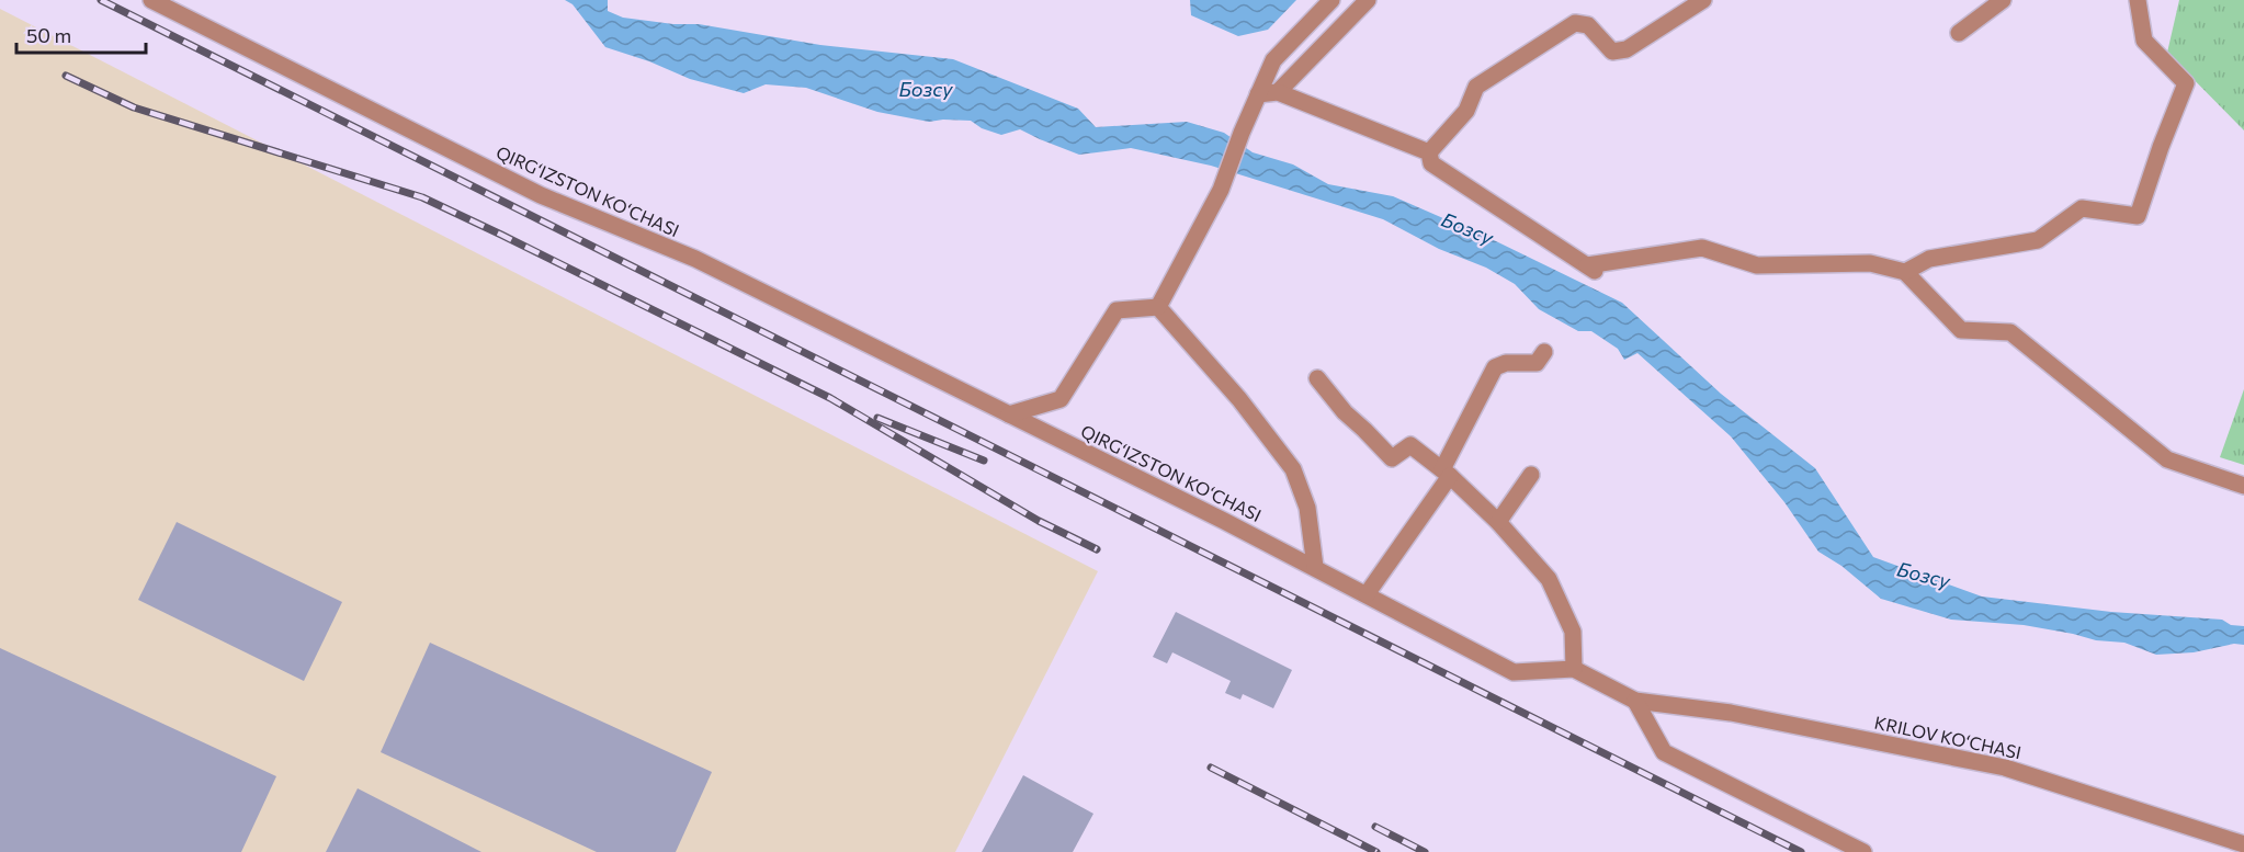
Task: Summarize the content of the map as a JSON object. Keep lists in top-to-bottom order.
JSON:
{
  "streets": {
    "street": ["QIRG‘IZSTON KO‘CHASI", "KRILOV KO‘CHASI"]
  },
  "water": ["Бозсу"],
  "scale_bar": "50 m"
}
